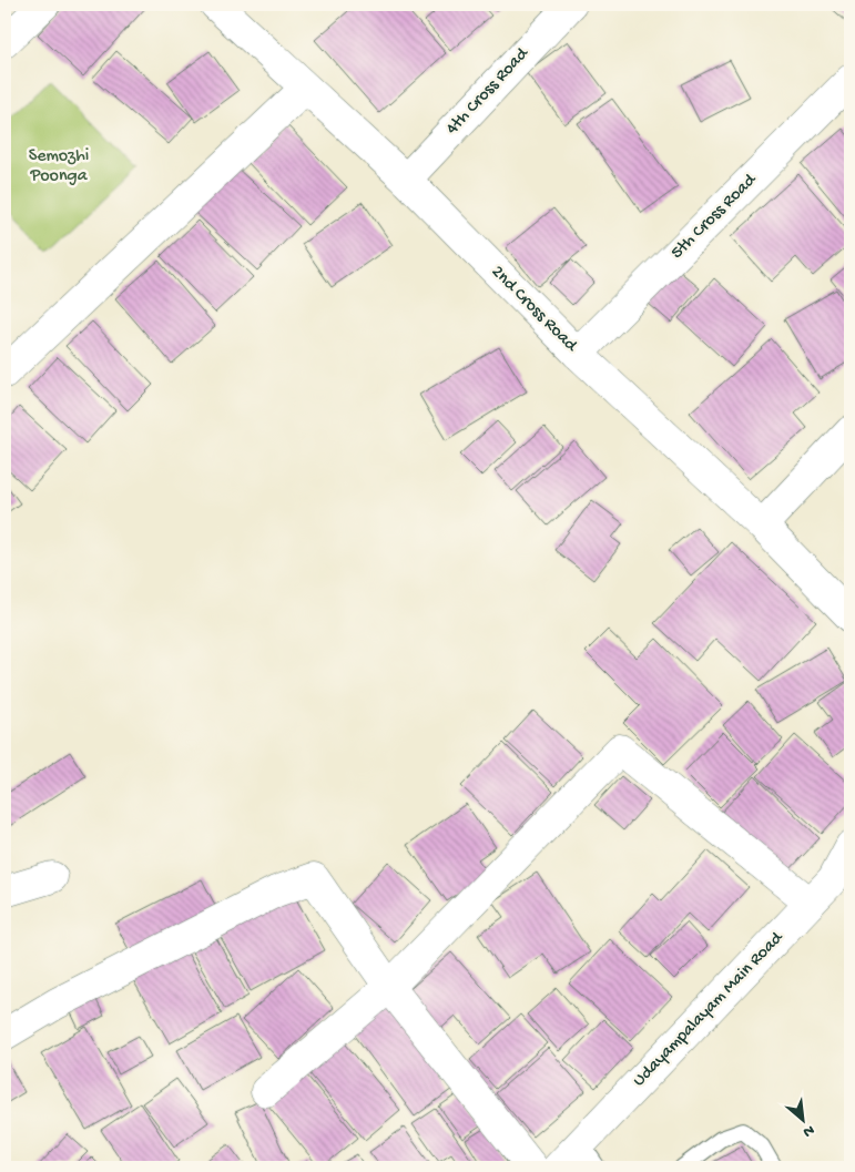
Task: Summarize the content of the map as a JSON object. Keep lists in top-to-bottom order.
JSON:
{
  "streets": {
    "street": [
      "4th Cross Road",
      "5th Cross Road",
      "2nd Cross Road",
      "Udayampalayam Main Road"
    ]
  },
  "crossings": [
    ["4th Cross Road", "2nd Cross Road"],
    ["5th Cross Road", "2nd Cross Road"]
  ],
  "parks": ["Semozhi Poonga"],
  "north": "bottom right"
}
